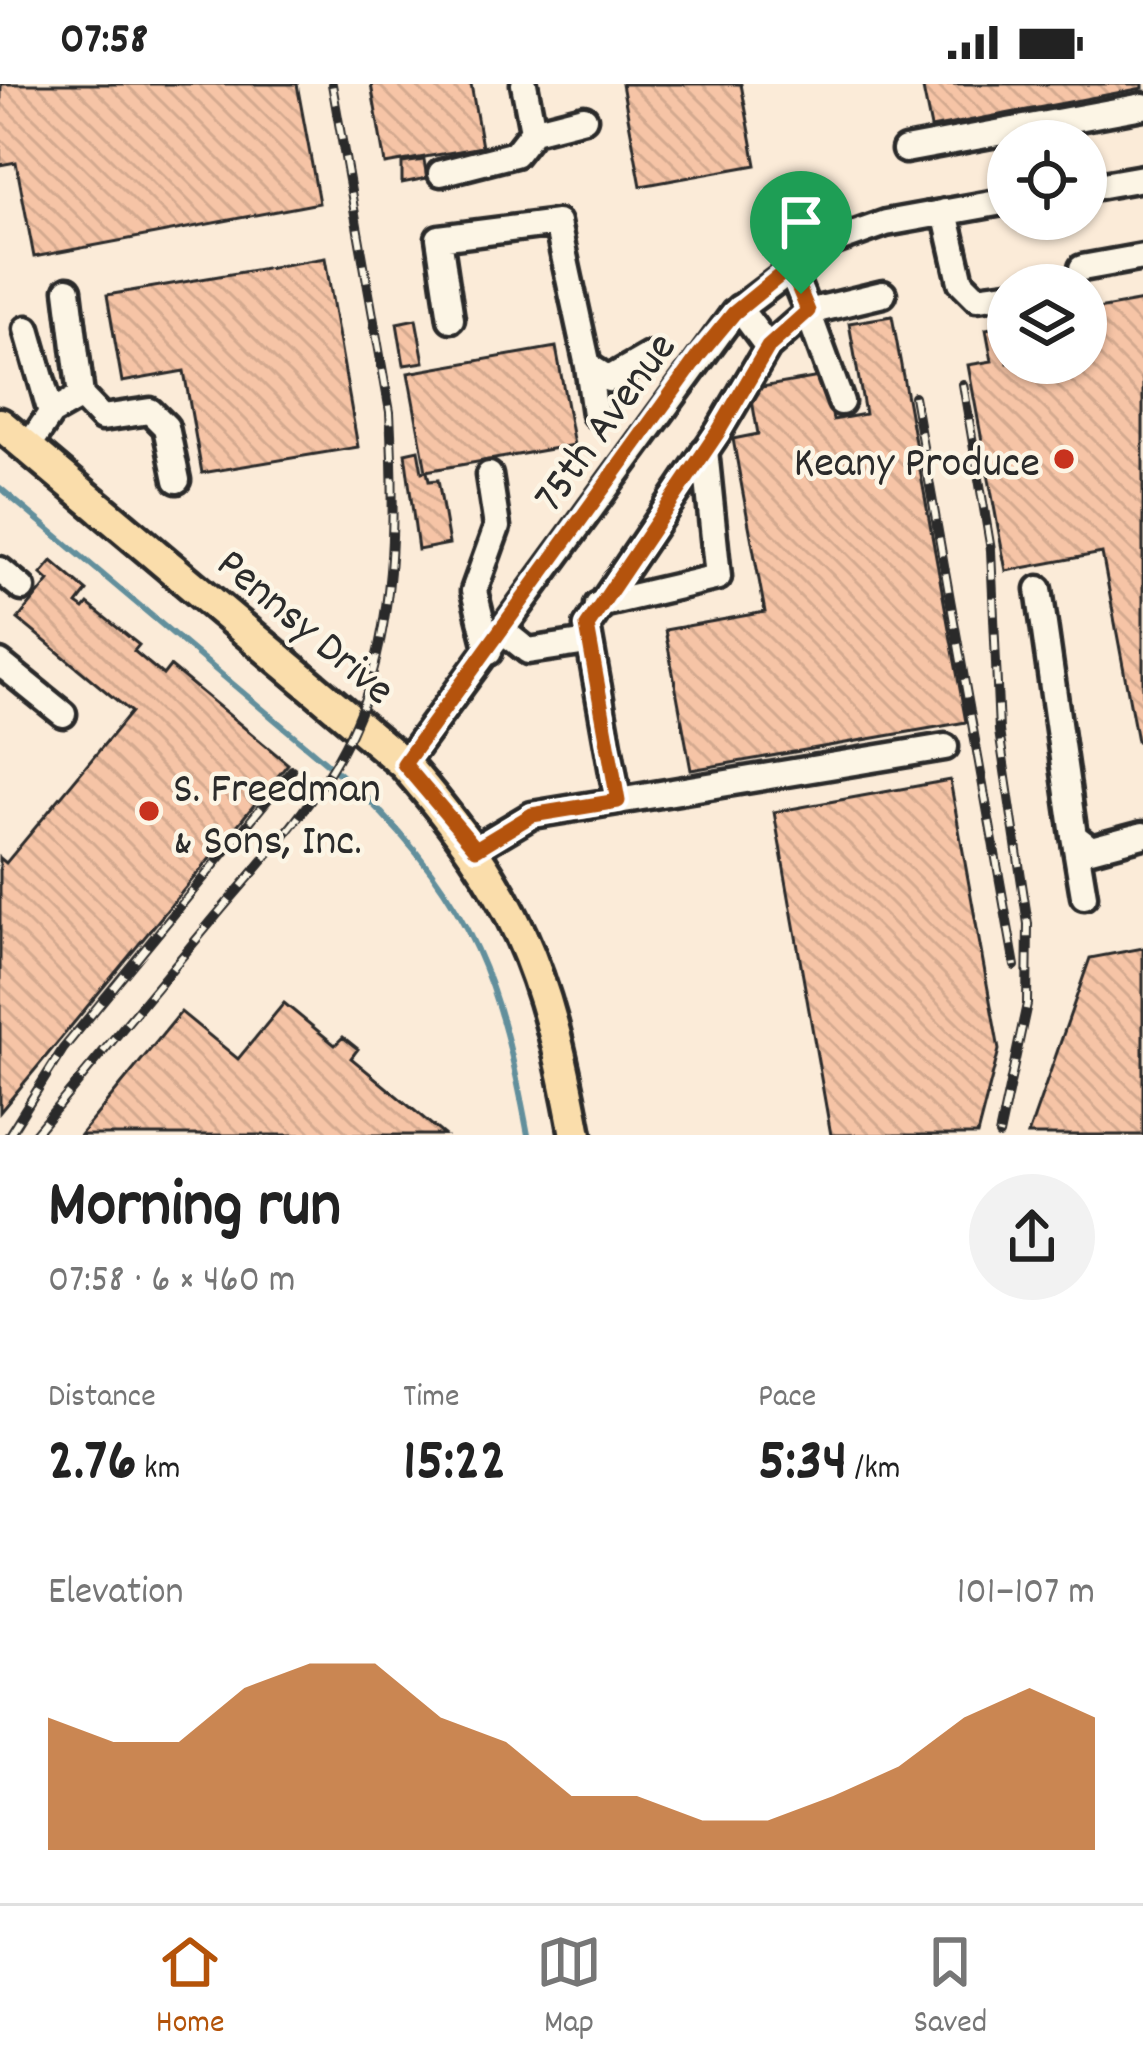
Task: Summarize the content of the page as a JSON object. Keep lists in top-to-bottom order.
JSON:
{
  "streets": {
    "main road": ["Pennsy Drive"],
    "street": ["75th Avenue"]
  },
  "crossings": [
    ["75th Avenue", "Pennsy Drive"]
  ],
  "places": ["Keany Produce", "S. Freedman & Sons, Inc."],
  "page": {
    "status": "07:58",
    "heading": ["Morning run", "07:58 · 6 × 460 m"],
    "stats": [
      ["Distance", "2.76 km"],
      ["Time", "15:22"],
      ["Pace", "5:34 /km"]
    ],
    "chart": ["Elevation", "101–107 m"],
    "tabs": ["Home", "Map", "Saved"]
  }
}
